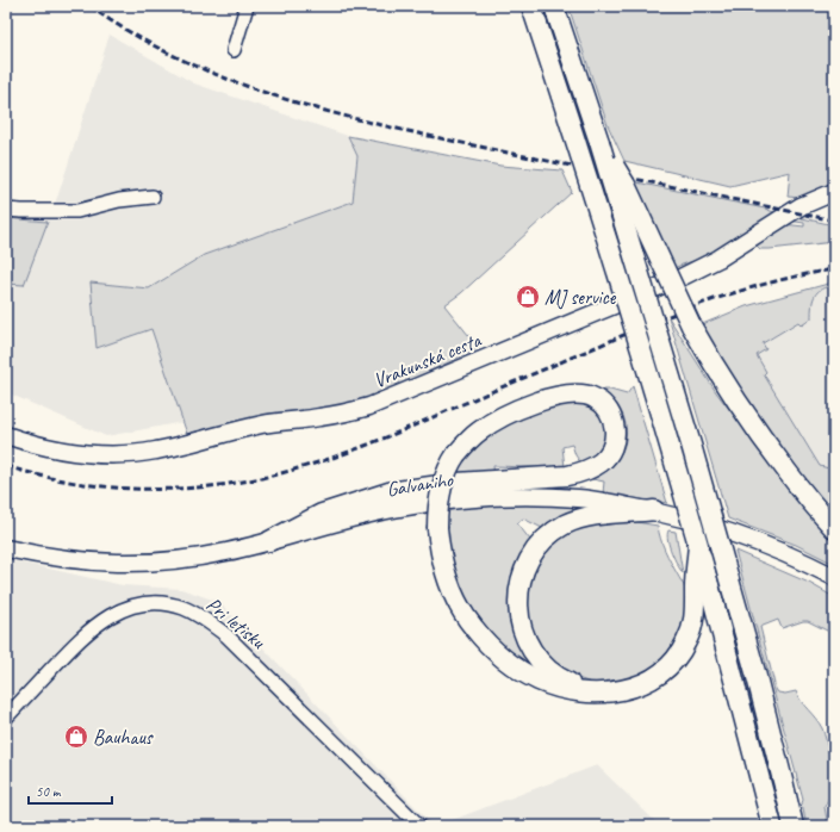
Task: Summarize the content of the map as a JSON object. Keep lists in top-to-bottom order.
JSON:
{
  "streets": {
    "main road": ["Vrakunská cesta", "Galvaniho"],
    "street": ["Pri letisku"]
  },
  "places": {
    "shop": ["MJ service", "Bauhaus"]
  },
  "scale_bar": "50 m"
}
